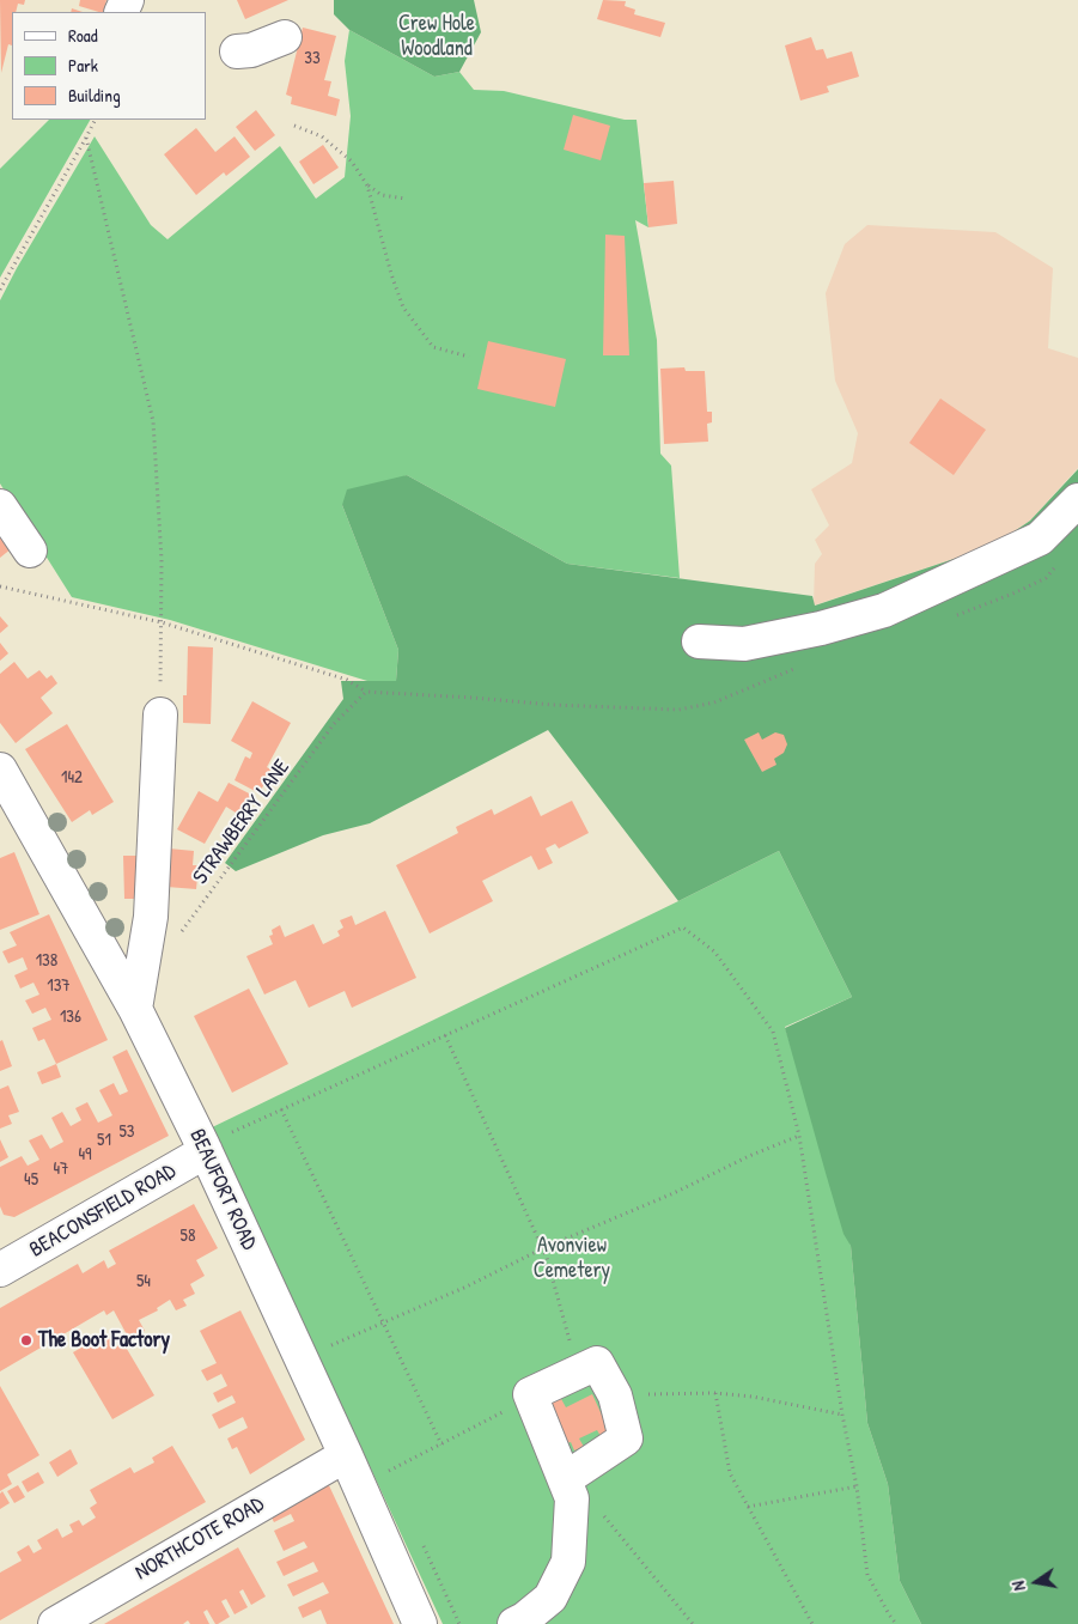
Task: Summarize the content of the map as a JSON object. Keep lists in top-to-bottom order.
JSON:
{
  "streets": {
    "street": ["BEAUFORT ROAD", "BEACONSFIELD ROAD", "NORTHCOTE ROAD"],
    "path": ["STRAWBERRY LANE"]
  },
  "crossings": [
    ["BEAUFORT ROAD", "BEACONSFIELD ROAD"],
    ["BEAUFORT ROAD", "NORTHCOTE ROAD"]
  ],
  "parks": ["Crew Hole Woodland", "Avonview Cemetery"],
  "places": ["The Boot Factory"],
  "house_numbers": [
    "33",
    "142",
    "138",
    "137",
    "136",
    "53",
    "51",
    "49",
    "47",
    "45",
    "58",
    "54"
  ],
  "legend": ["Road", "Park", "Building"],
  "north": "left"
}
